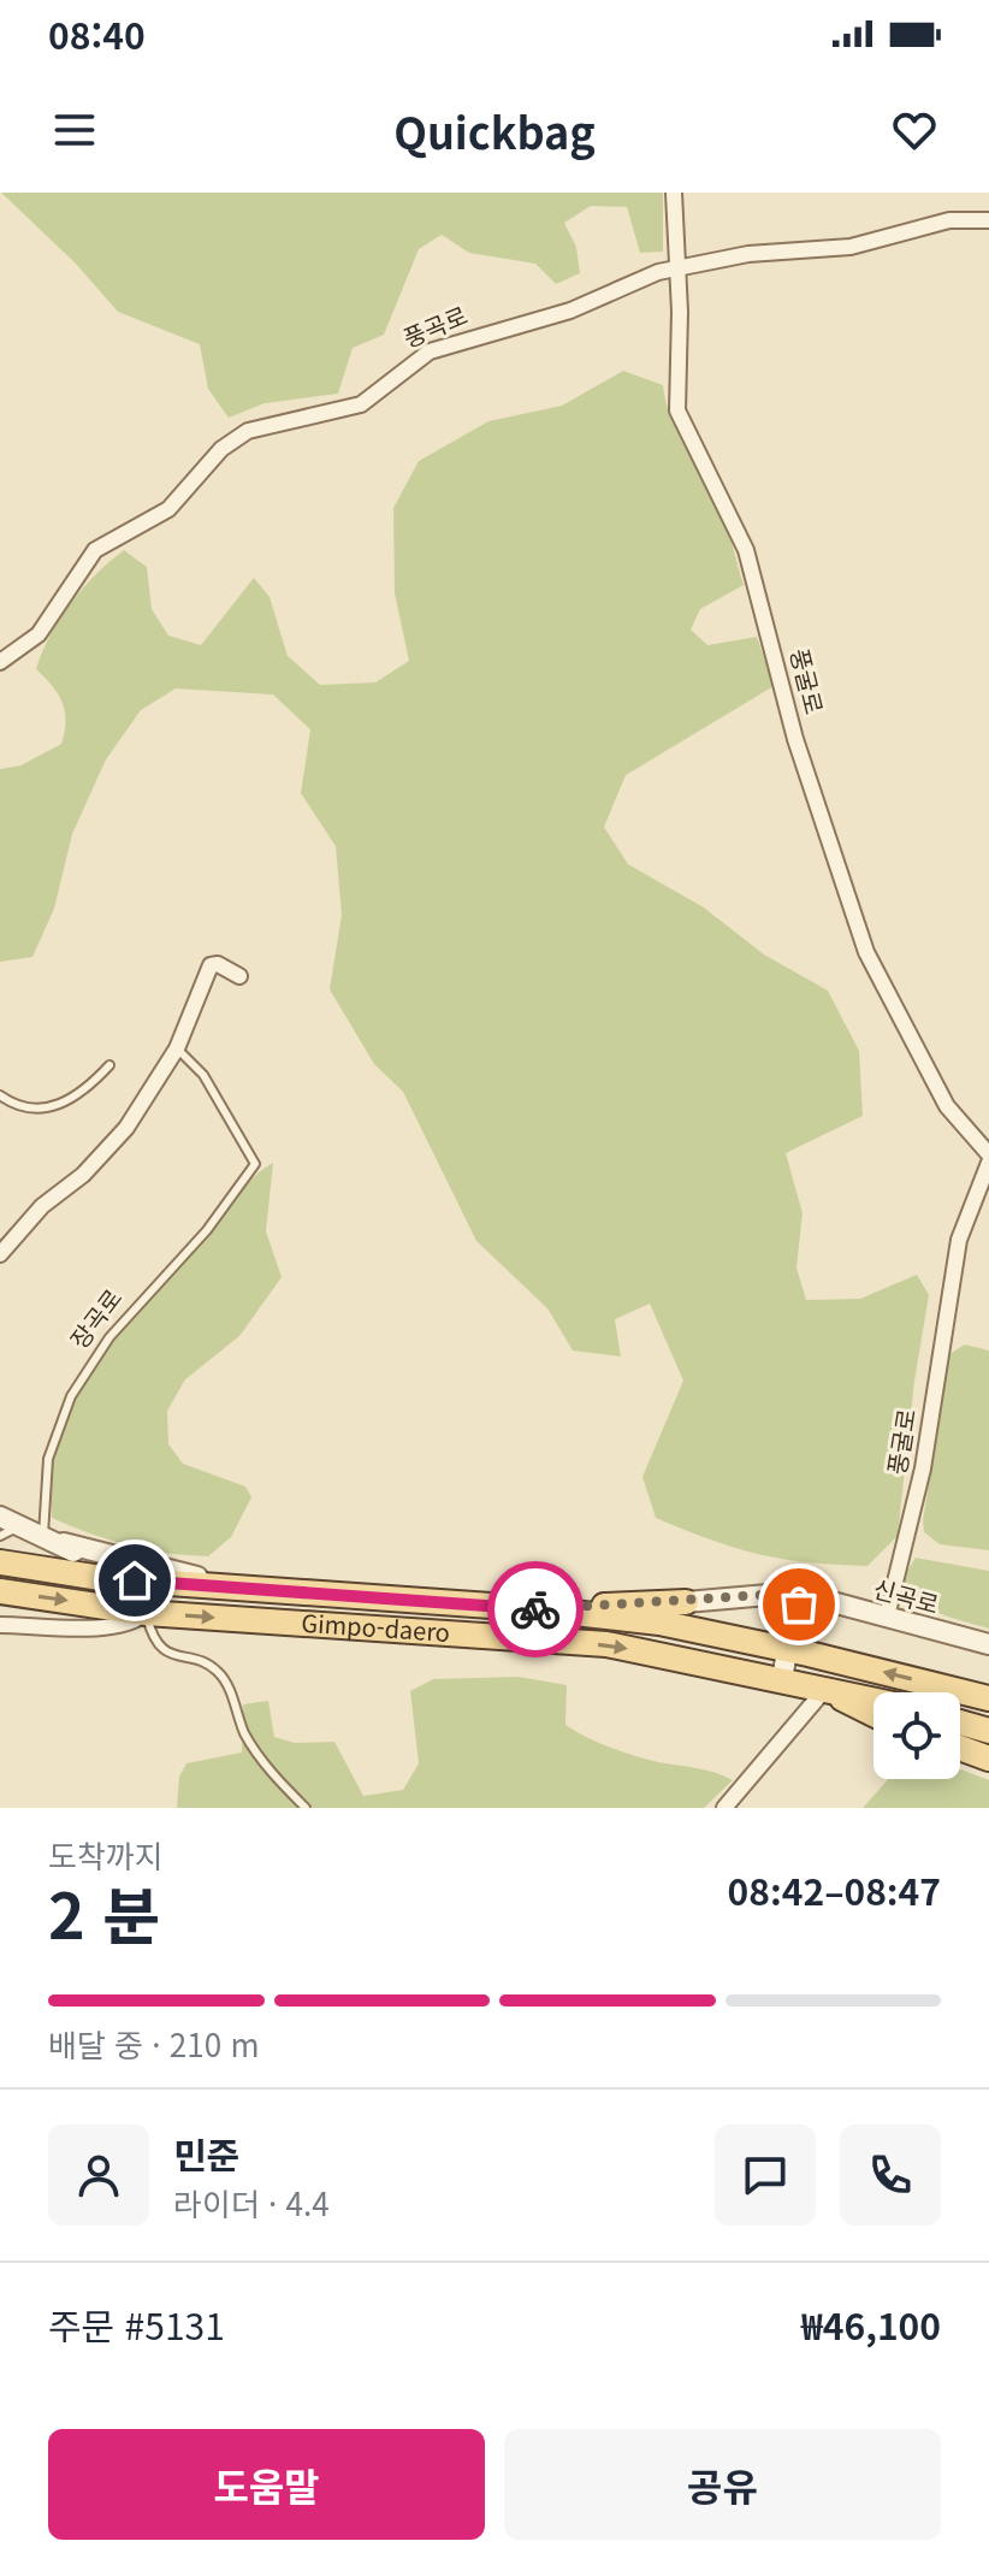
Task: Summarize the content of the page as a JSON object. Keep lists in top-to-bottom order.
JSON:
{
  "streets": {
    "main road": ["Gimpo-daero"],
    "street": ["풍곡로", "풍굴로", "신곡로"],
    "lane": ["장곡로"]
  },
  "crossings": [
    ["풍곡로", "풍굴로"],
    ["풍굴로", "신곡로"]
  ],
  "page": {
    "status": "08:40",
    "header": "Quickbag",
    "heading": ["2 분", "도착까지", "08:42–08:47"],
    "panel": [
      "민준",
      "라이더 · 4.4",
      "주문 #5131",
      "₩46,100"
    ],
    "bar": "배달 중 · 210 m",
    "buttons": ["도움말", "공유"]
  }
}
